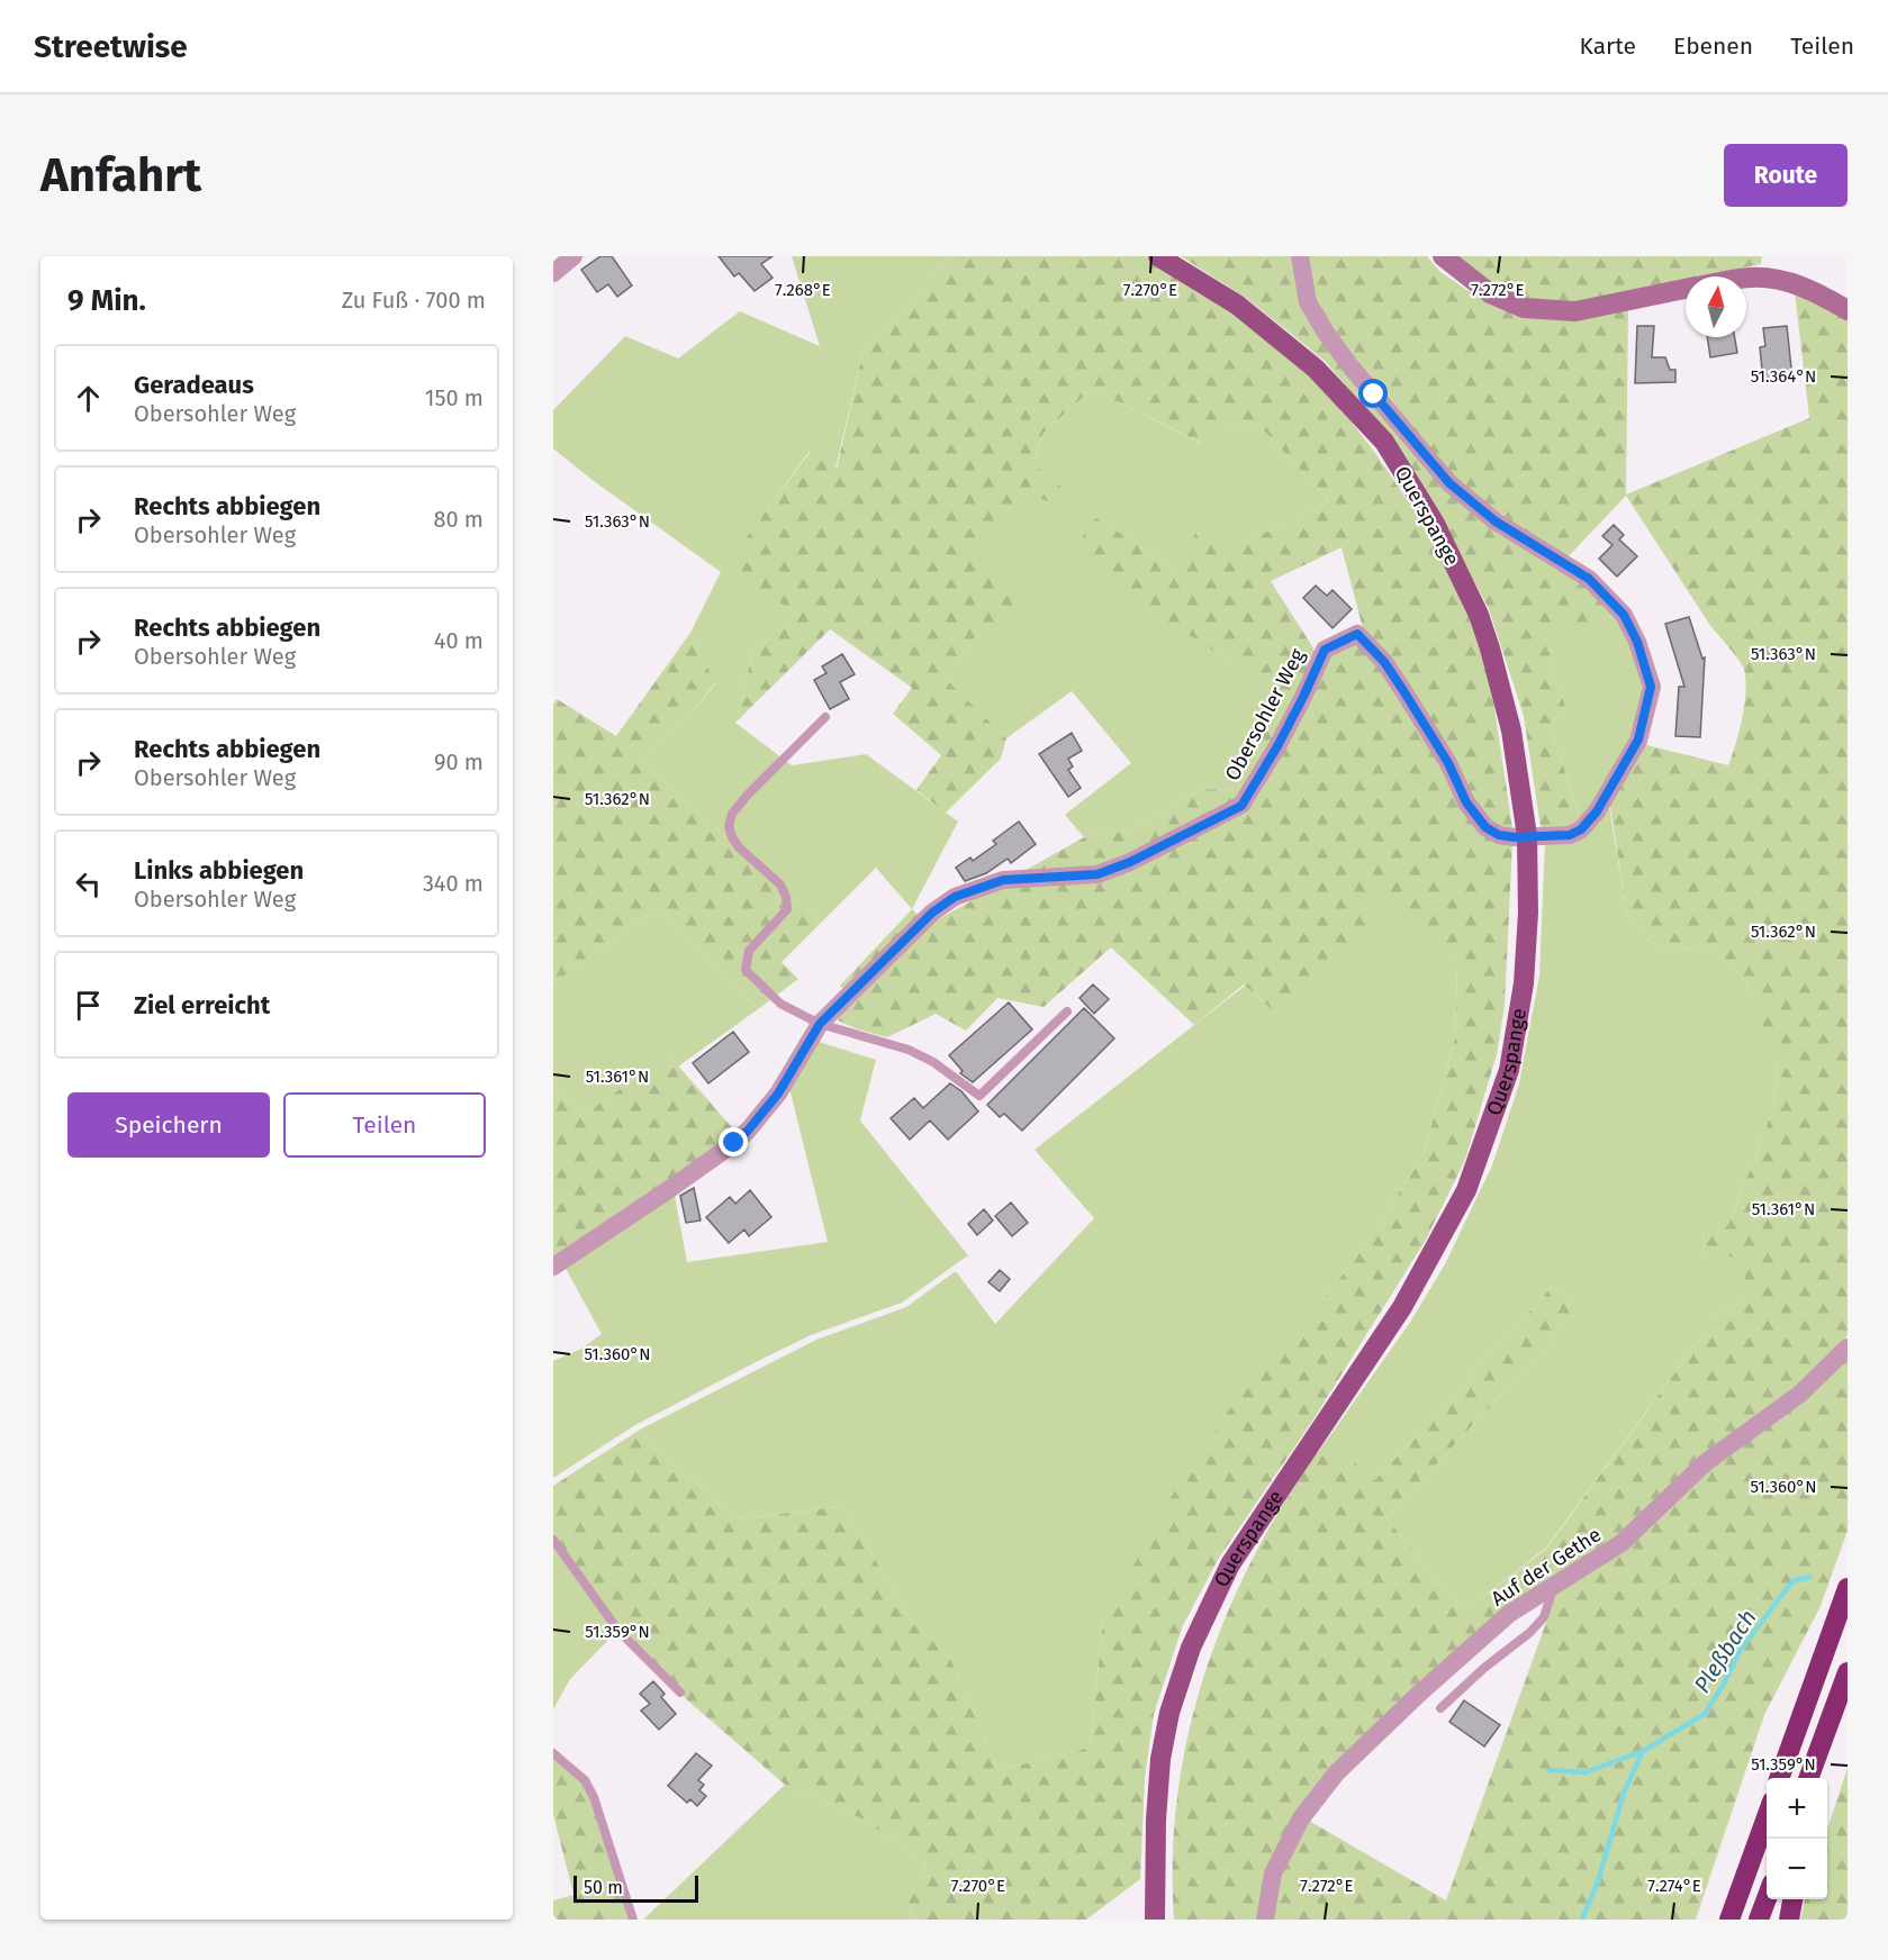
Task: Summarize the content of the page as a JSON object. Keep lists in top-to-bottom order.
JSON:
{
  "streets": {
    "main road": ["Querspange"],
    "street": ["Obersohler Weg", "Auf der Gethe"]
  },
  "crossings": [
    ["Querspange", "Obersohler Weg"]
  ],
  "water": ["Pleßbach"],
  "scale_bar": "50 m",
  "north": "top",
  "page": {
    "header": "Streetwise",
    "nav": ["Karte", "Ebenen", "Teilen"],
    "buttons": [
      "Route",
      ["Speichern", "Teilen"]
    ],
    "title": "Anfahrt",
    "heading": ["9 Min.", "Zu Fuß · 700 m"],
    "list": [
      ["Geradeaus", "Obersohler Weg", "150 m"],
      ["Rechts abbiegen", "Obersohler Weg", "80 m"],
      ["Rechts abbiegen", "Obersohler Weg", "40 m"],
      ["Rechts abbiegen", "Obersohler Weg", "90 m"],
      ["Links abbiegen", "Obersohler Weg", "340 m"],
      "Ziel erreicht"
    ],
    "map_buttons": ["+", "−"],
    "scale": "50 m"
  },
  "coordinates": [
    "7.268°E",
    "7.270°E",
    "7.272°E",
    "51.364°N",
    "51.363°N",
    "51.362°N",
    "51.361°N",
    "51.360°N",
    "51.359°N",
    "7.274°E"
  ]
}
